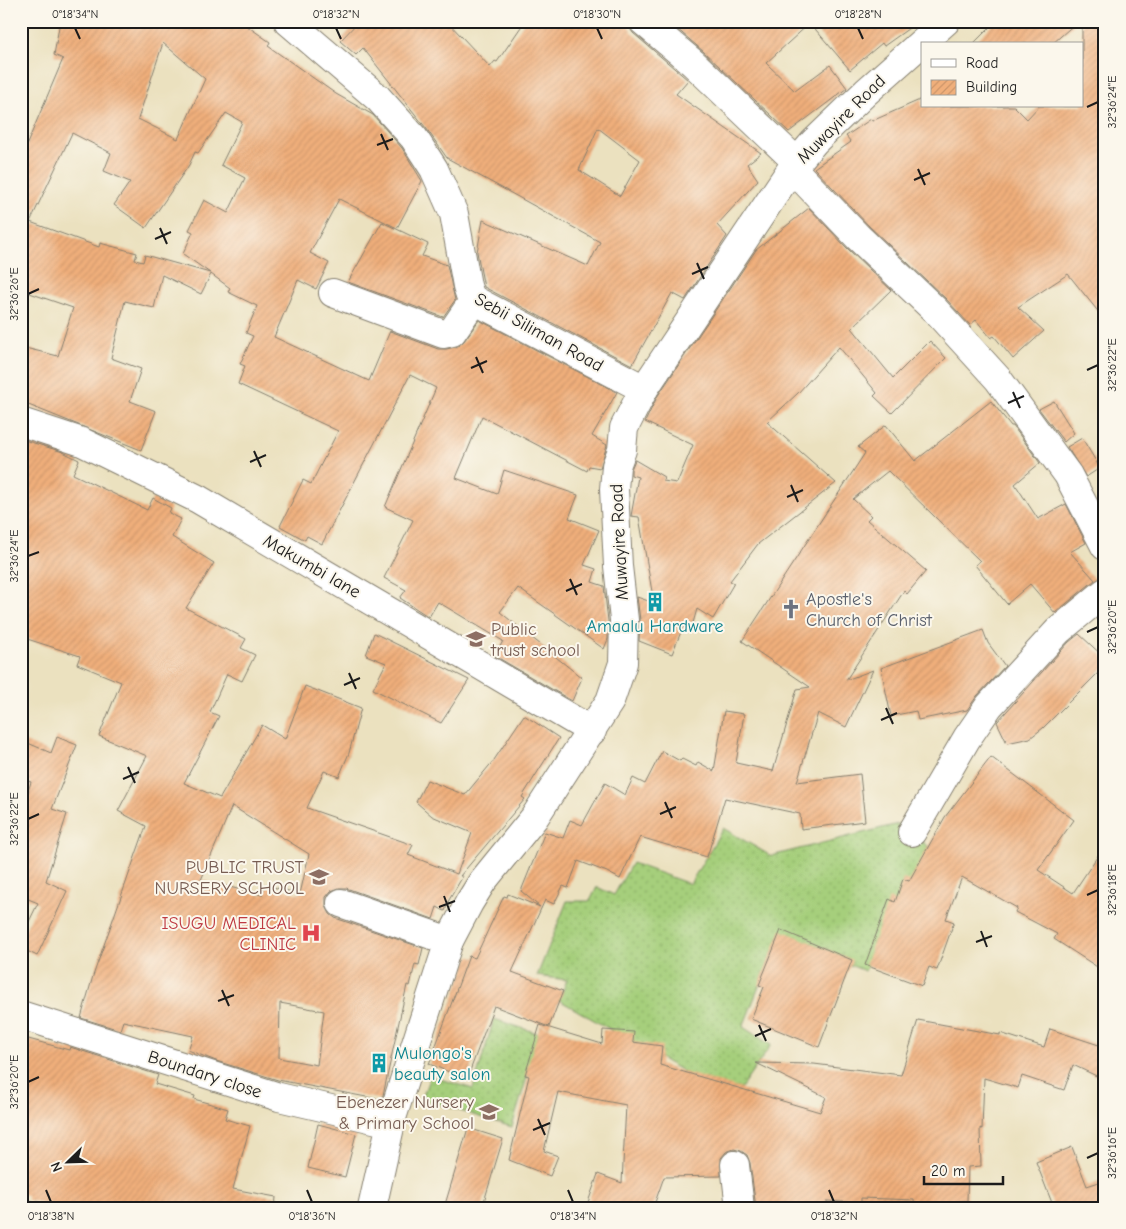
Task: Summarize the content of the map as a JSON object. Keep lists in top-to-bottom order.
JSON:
{
  "streets": {
    "street": [
      "Muwayire Road",
      "Sebii Siliman Road",
      "Makumbi lane",
      "Boundary close"
    ]
  },
  "crossings": [
    ["Muwayire Road", "Sebii Siliman Road"],
    ["Muwayire Road", "Makumbi lane"],
    ["Muwayire Road", "Boundary close"]
  ],
  "places": {
    "building": ["Amaalu Hardware", "Mulongo's beauty salon"],
    "church": ["Apostle's Church of Christ"],
    "school or university": ["Public trust school", "PUBLIC TRUST NURSERY SCHOOL", "Ebenezer Nursery & Primary School"],
    "hospital": ["ISUGU MEDICAL CLINIC"]
  },
  "legend": ["Road", "Building"],
  "scale_bar": "20 m",
  "north": "bottom left",
  "coordinates": [
    "0°18'34\"N",
    "0°18'32\"N",
    "0°18'30\"N",
    "0°18'28\"N",
    "32°36'24\"E",
    "32°36'26\"E",
    "32°36'22\"E",
    "32°36'20\"E",
    "32°36'18\"E",
    "32°36'16\"E",
    "0°18'38\"N",
    "0°18'36\"N"
  ]
}
